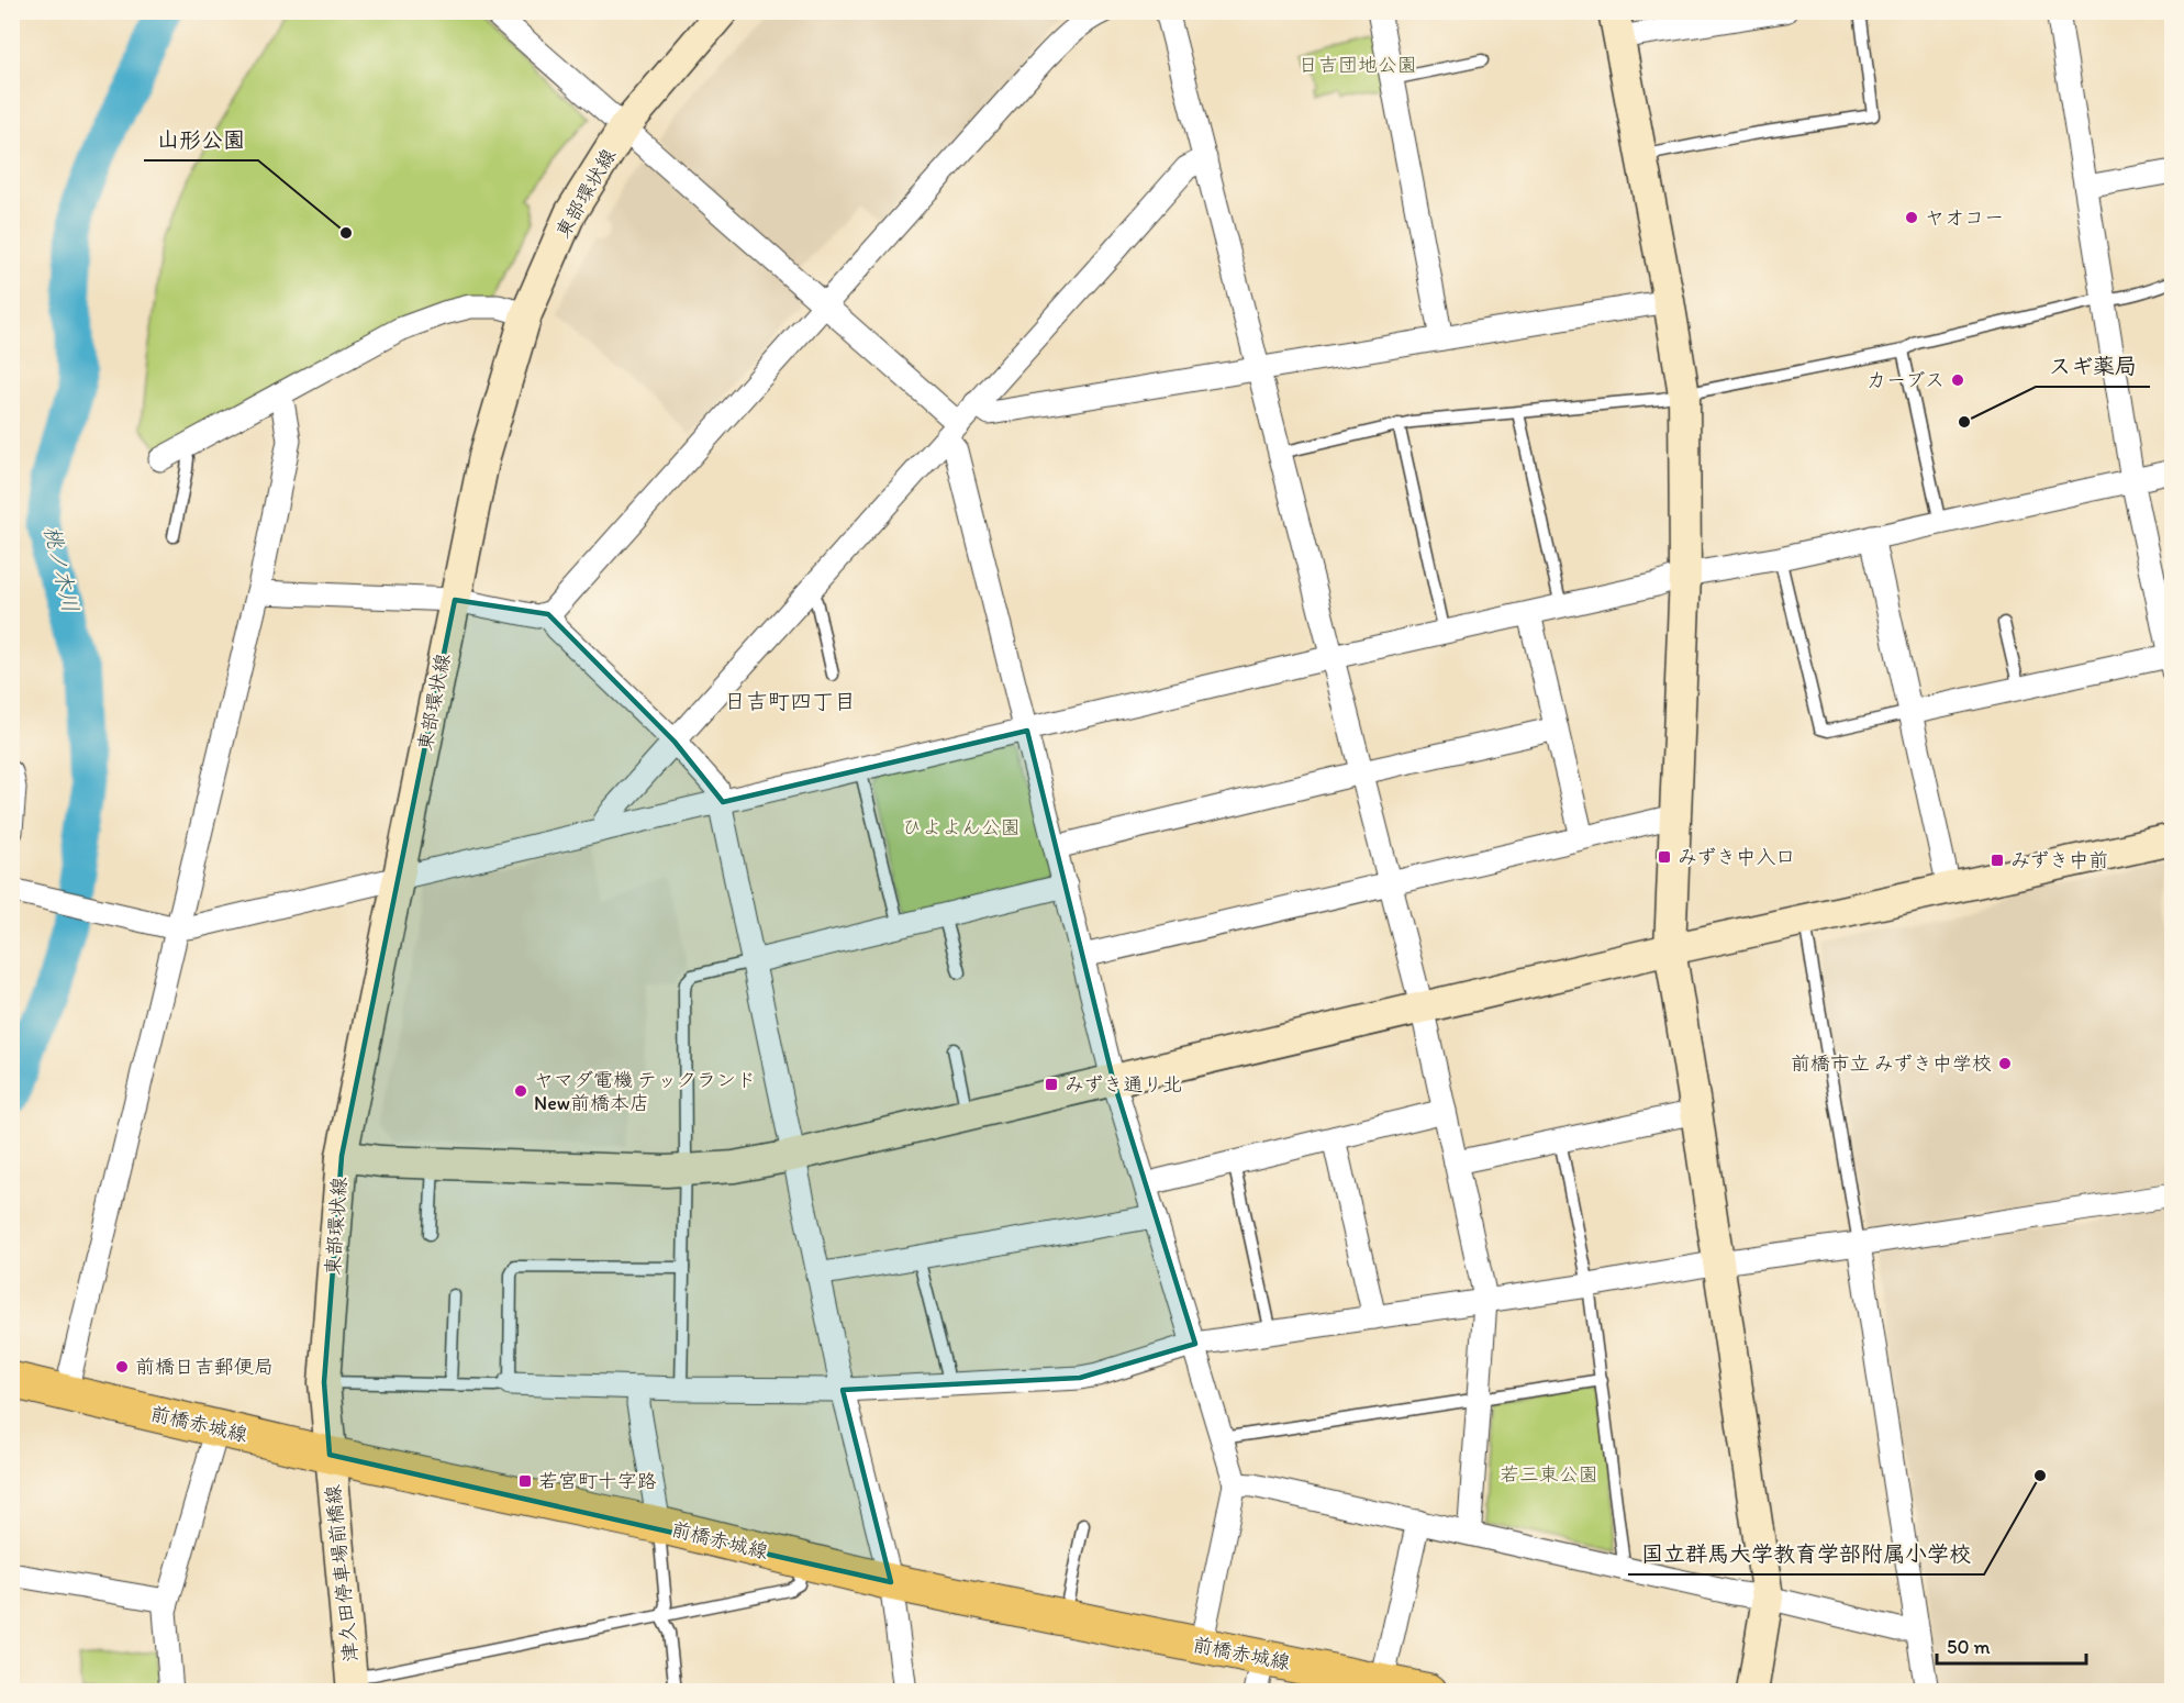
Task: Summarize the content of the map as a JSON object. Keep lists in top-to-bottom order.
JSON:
{
  "streets": {
    "main road": ["前橋赤城線"],
    "street": ["東部環状線", "津久田停車場前橋線"]
  },
  "crossings": [
    ["東部環状線", "前橋赤城線"],
    ["東部環状線", "津久田停車場前橋線"],
    ["前橋赤城線", "津久田停車場前橋線"]
  ],
  "districts": ["日吉町四丁目"],
  "water": ["桃ノ木川"],
  "parks": ["日吉団地公園", "ひよよん公園", "若三東公園"],
  "places": {
    "other": [
      "ヤオコー",
      "山形公園",
      "カーブス",
      "スギ薬局",
      "前橋市立 みずき中学校",
      "ヤマダ電機 テックランド New前橋本店",
      "前橋日吉郵便局",
      "国立群馬大学教育学部附属小学校"
    ],
    "transit": [
      "みずき中入口",
      "みずき中前",
      "みずき通り北",
      "若宮町十字路"
    ]
  },
  "scale_bar": "50 m"
}
